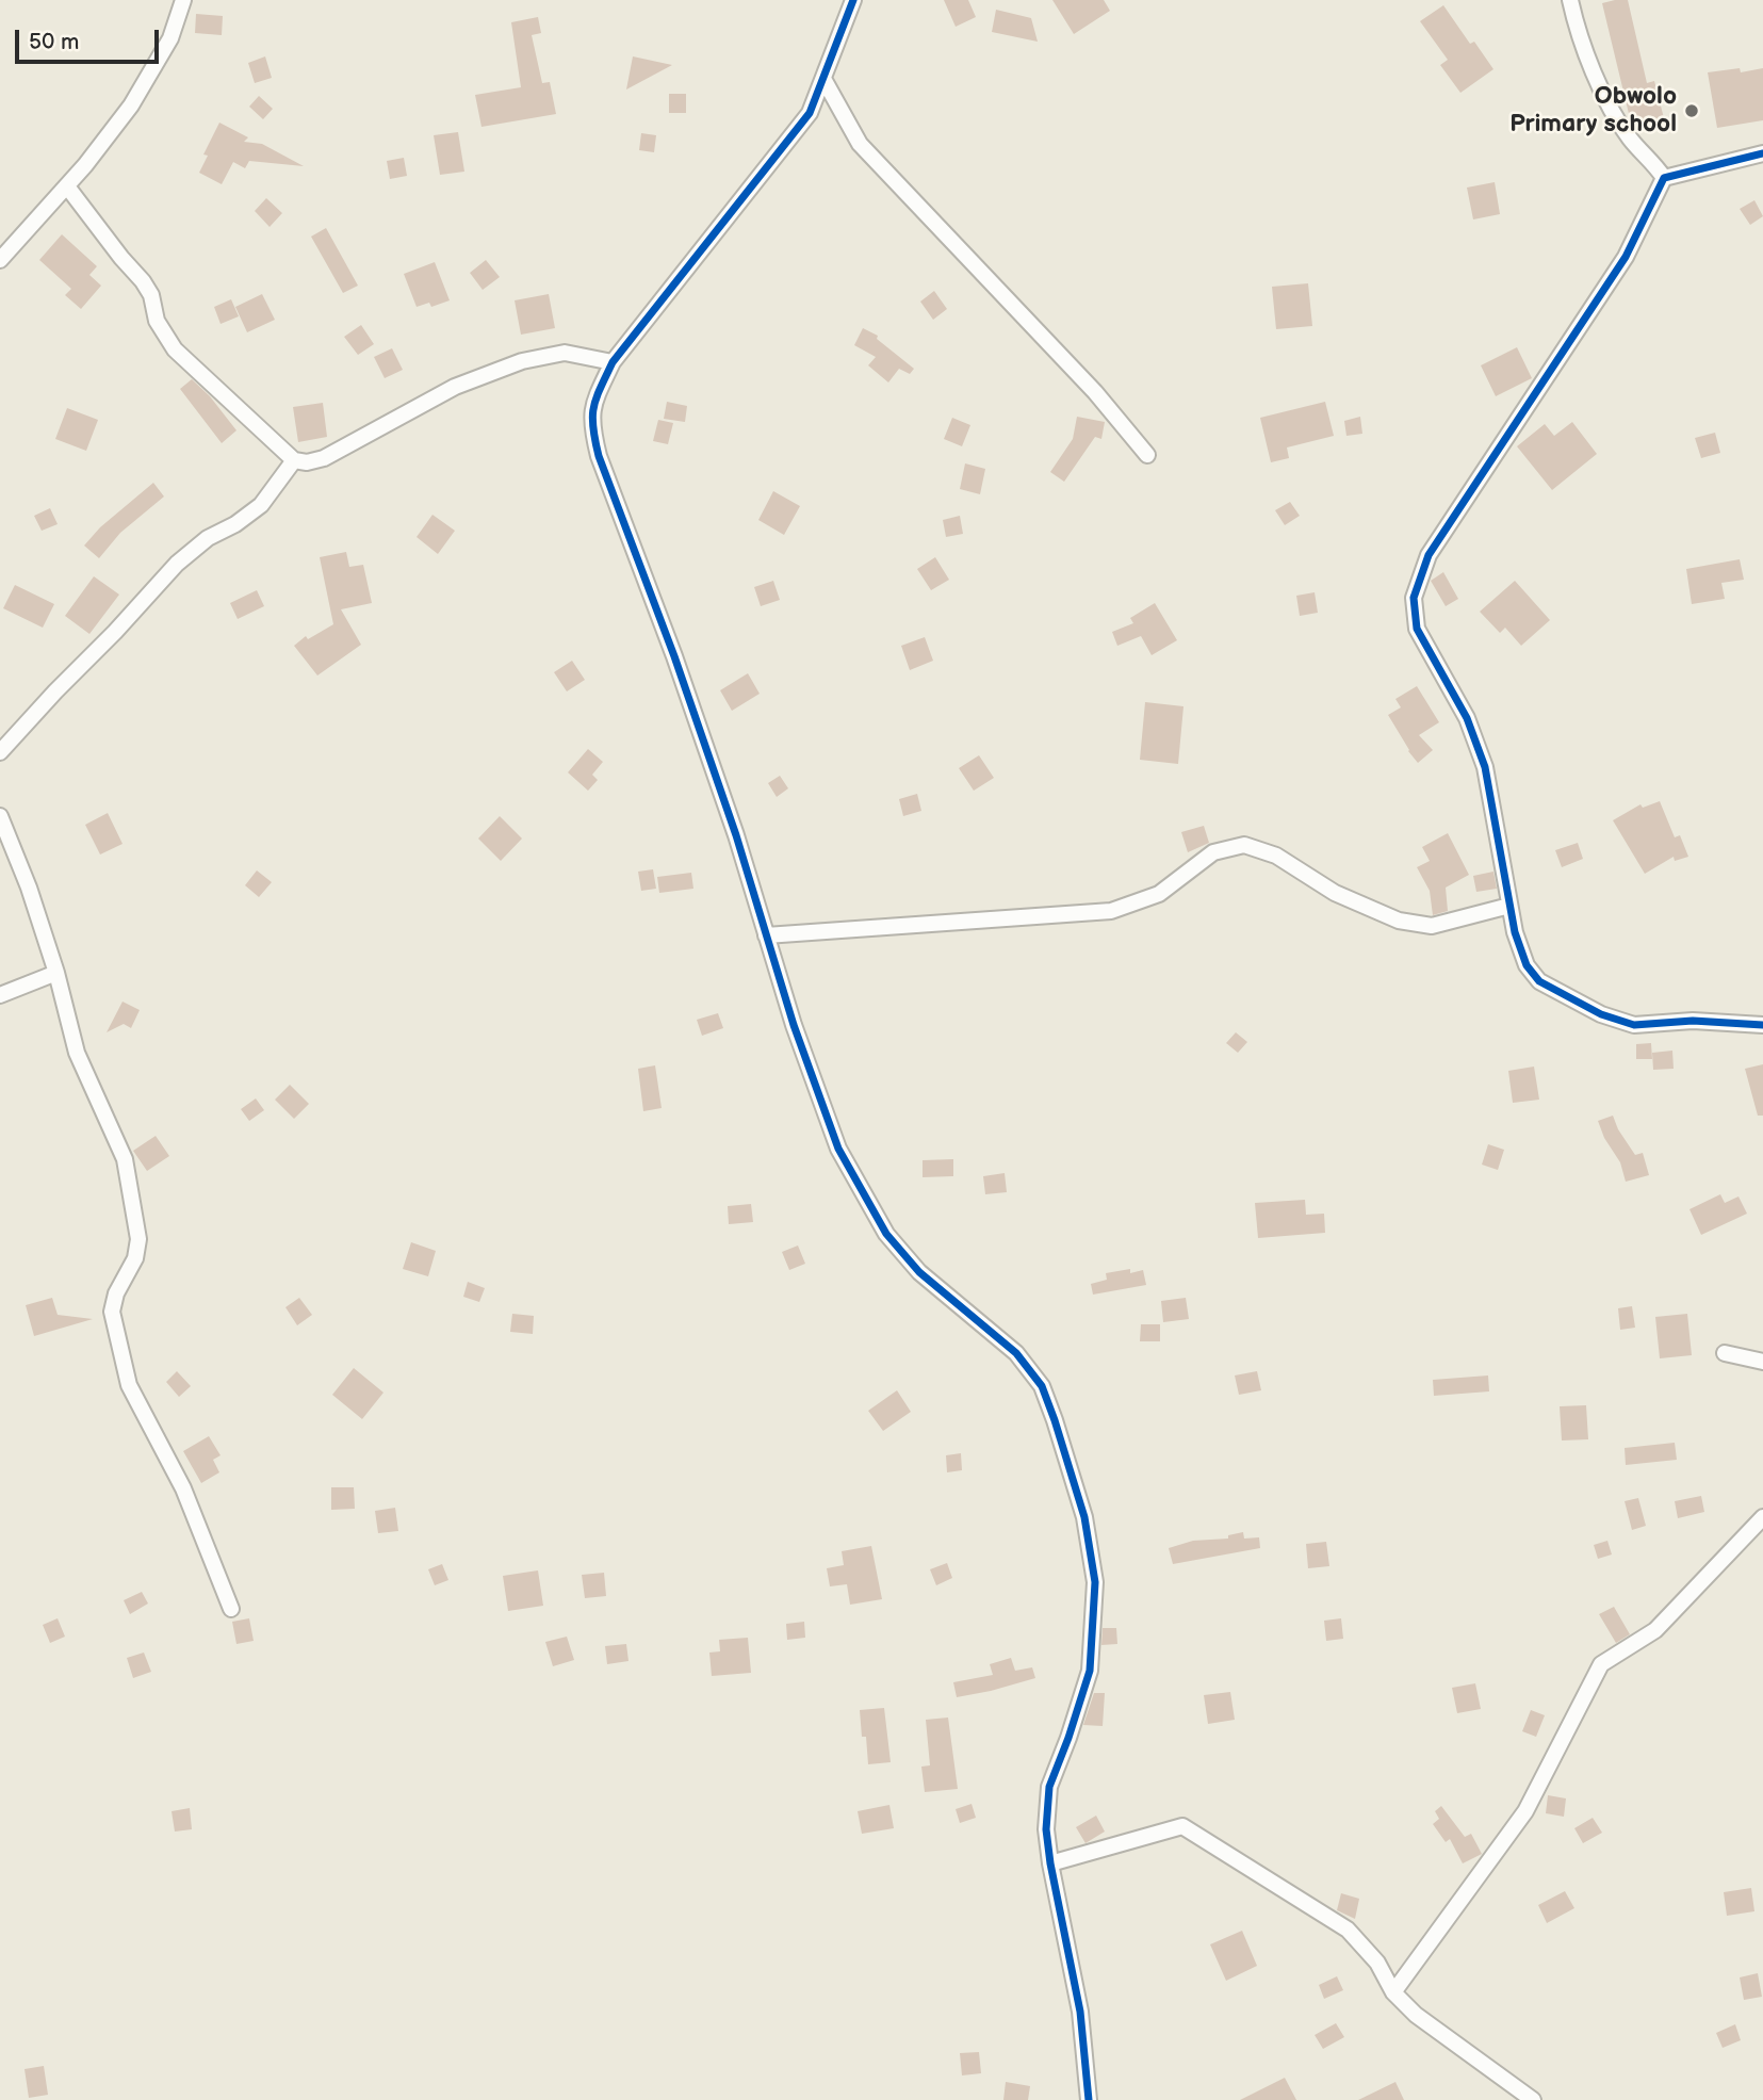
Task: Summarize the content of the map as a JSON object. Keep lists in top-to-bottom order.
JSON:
{
  "places": ["Obwolo Primary school"],
  "scale_bar": "50 m"
}
